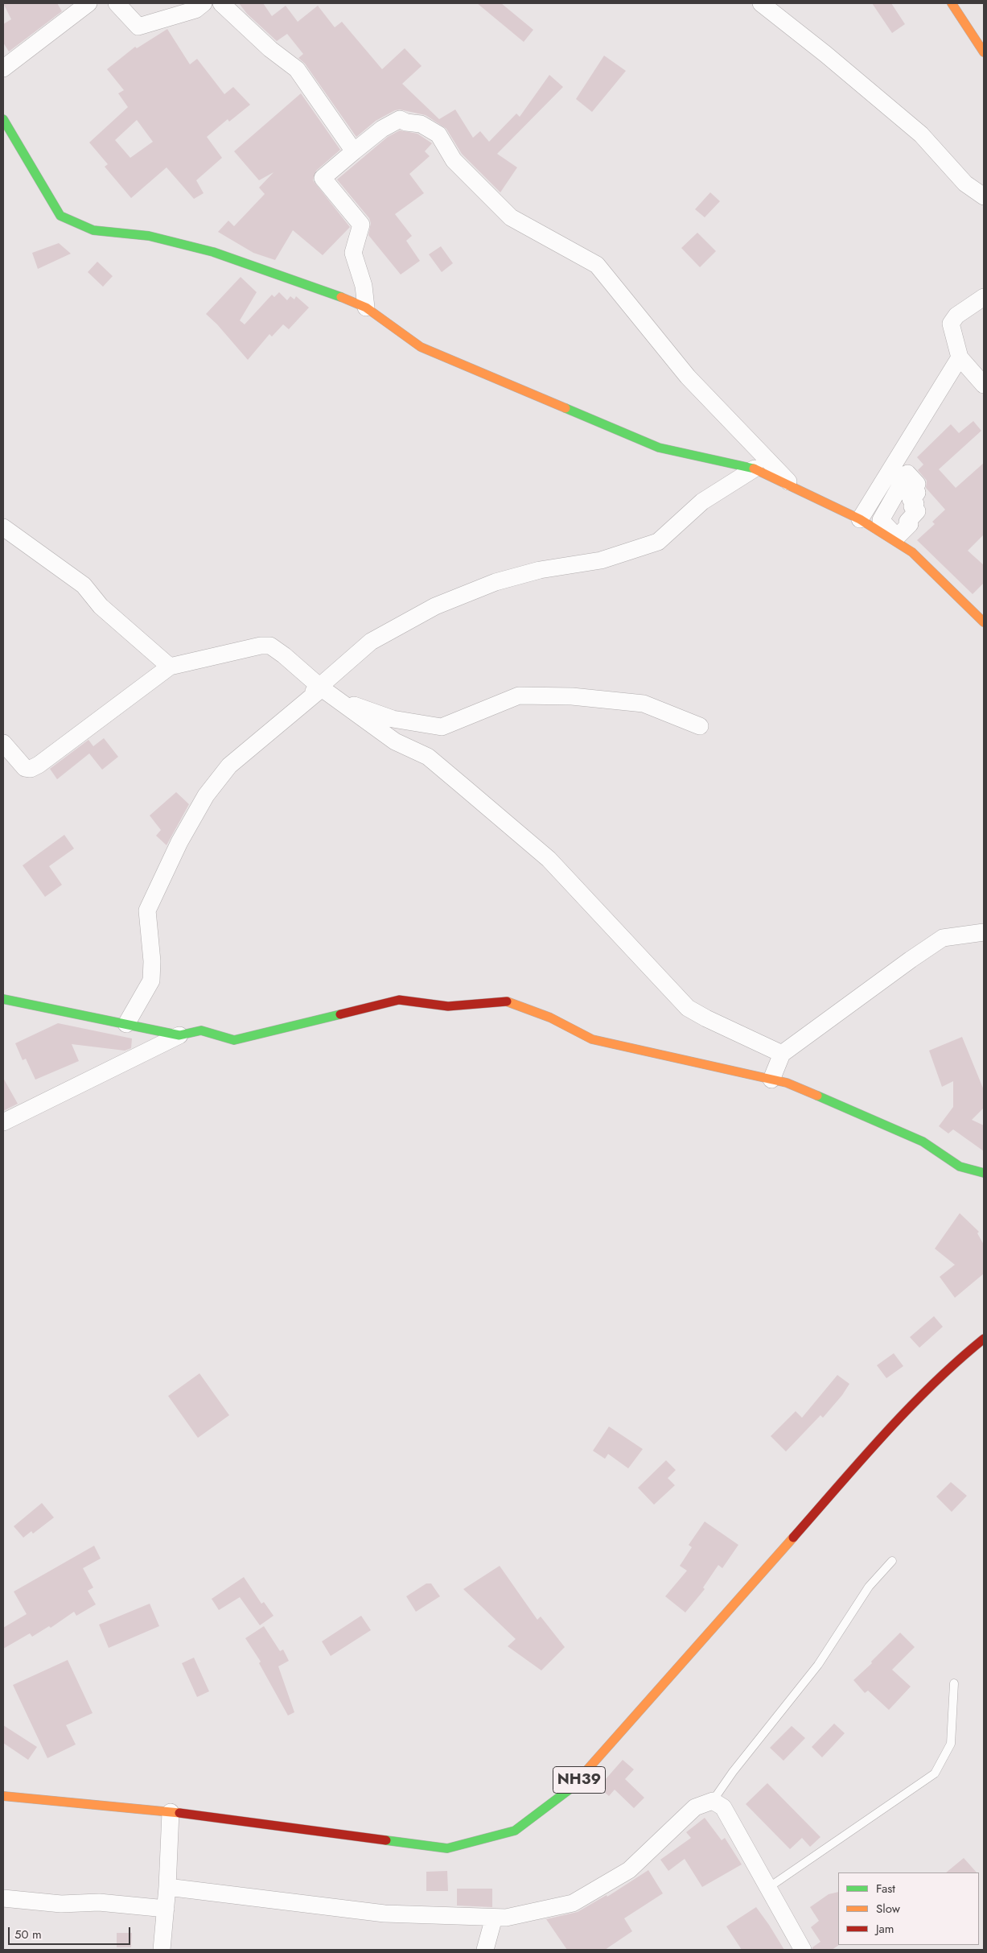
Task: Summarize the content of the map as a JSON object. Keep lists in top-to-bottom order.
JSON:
{
  "streets": {
    "street": ["NH39"]
  },
  "legend": ["Fast", "Slow", "Jam"],
  "scale_bar": "50 m"
}
